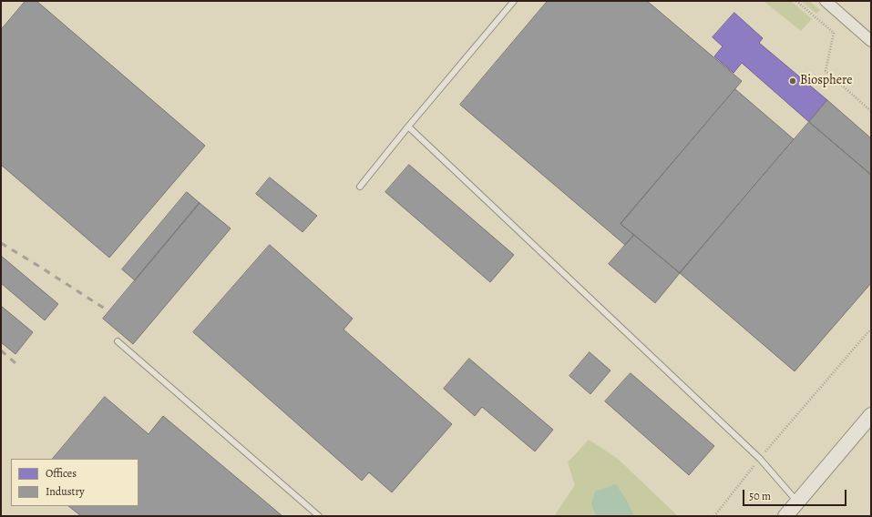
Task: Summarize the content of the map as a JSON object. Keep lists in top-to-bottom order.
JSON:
{
  "places": ["Biosphere"],
  "legend": ["Offices", "Industry"],
  "scale_bar": "50 m"
}
